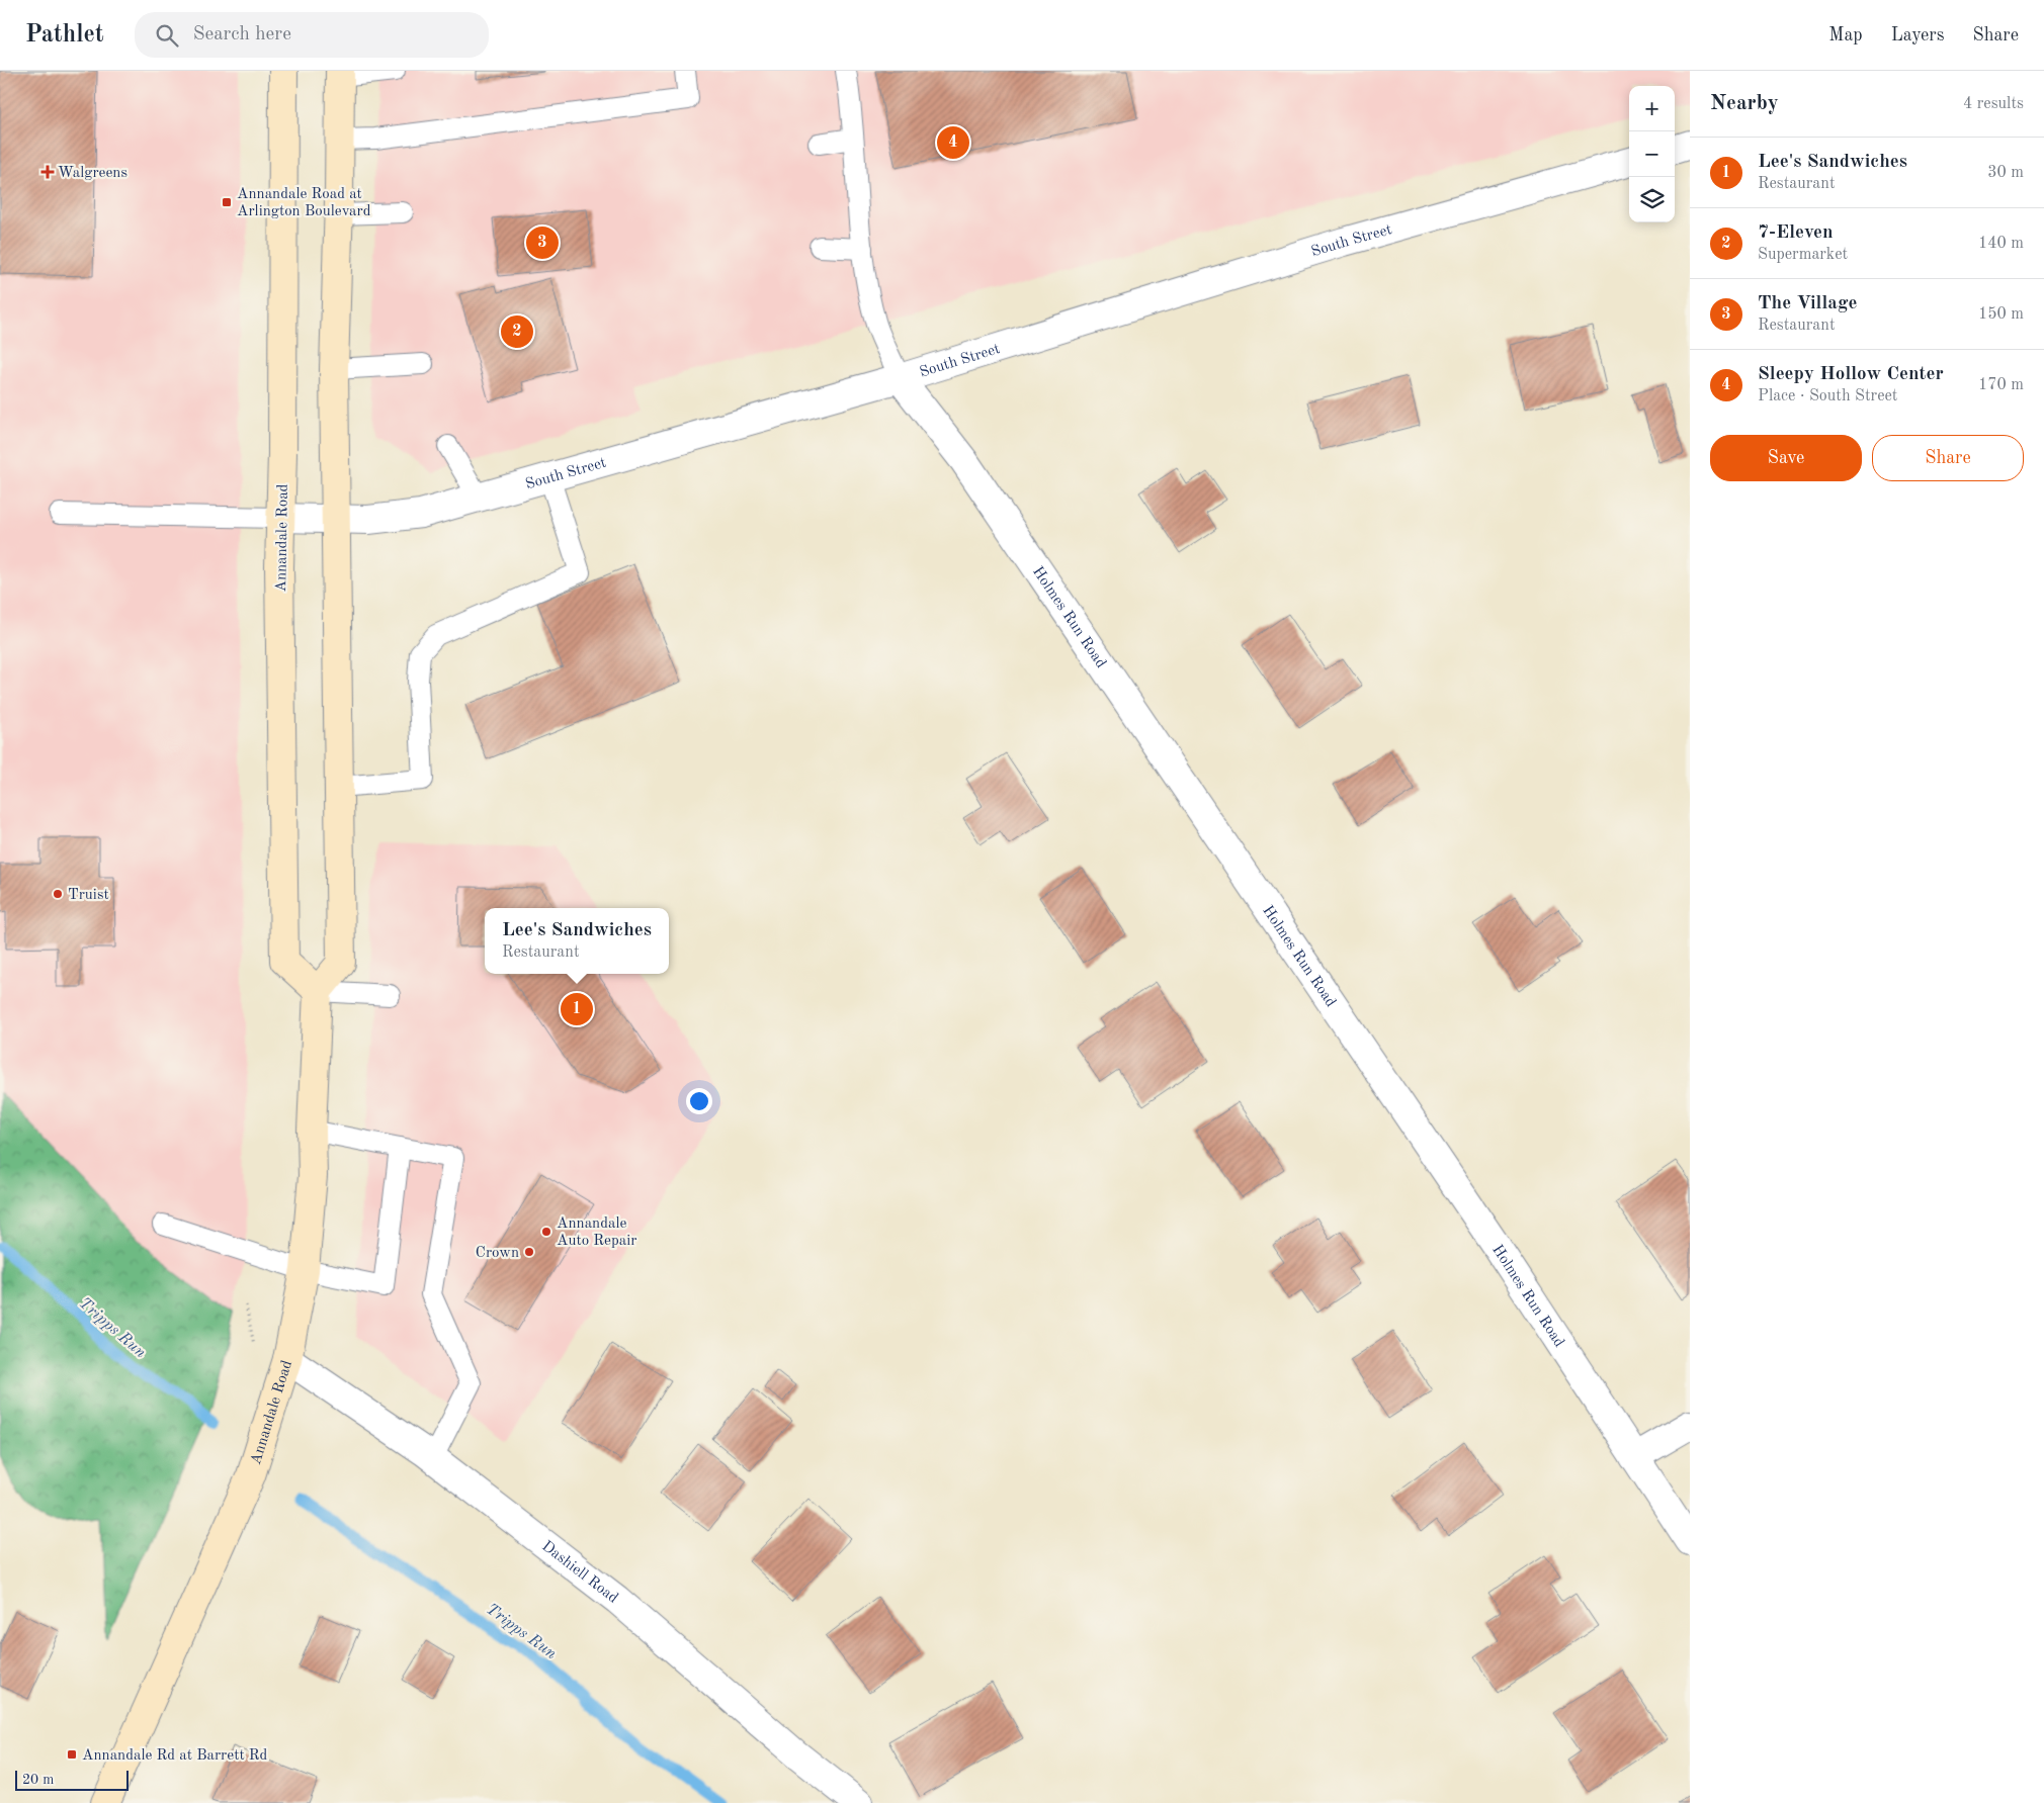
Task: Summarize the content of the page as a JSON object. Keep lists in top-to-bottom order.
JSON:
{
  "streets": {
    "main road": ["Annandale Road"],
    "street": ["South Street", "Holmes Run Road", "Dashiell Road"]
  },
  "crossings": [
    ["South Street", "Annandale Road"],
    ["South Street", "Holmes Run Road"],
    ["Annandale Road", "Dashiell Road"]
  ],
  "water": ["Tripps Run"],
  "places": {
    "health": ["Walgreens"],
    "transit": ["Annandale Road at Arlington Boulevard", "Annandale Rd at Barrett Rd"],
    "other": ["Truist", "Annandale Auto Repair", "Crown"]
  },
  "scale_bar": "20 m",
  "page": {
    "header": "Pathlet",
    "search": "Search here",
    "nav": ["Map", "Layers", "Share"],
    "heading": ["Nearby", "4 results"],
    "map_buttons": ["+", "−"],
    "pins": [
      "4",
      "3",
      "2",
      "1"
    ],
    "list": [
      {
        "mark": "1",
        "name": "Lee's Sandwiches",
        "note": "Restaurant",
        "value": "30 m"
      },
      {
        "mark": "2",
        "name": "7-Eleven",
        "note": "Supermarket",
        "value": "140 m"
      },
      {
        "mark": "3",
        "name": "The Village",
        "note": "Restaurant",
        "value": "150 m"
      },
      {
        "mark": "4",
        "name": "Sleepy Hollow Center",
        "note": "Place · South Street",
        "value": "170 m"
      }
    ],
    "buttons": ["Save", "Share"],
    "popup": ["Lee's Sandwiches", "Restaurant"],
    "scale": "20 m"
  }
}
